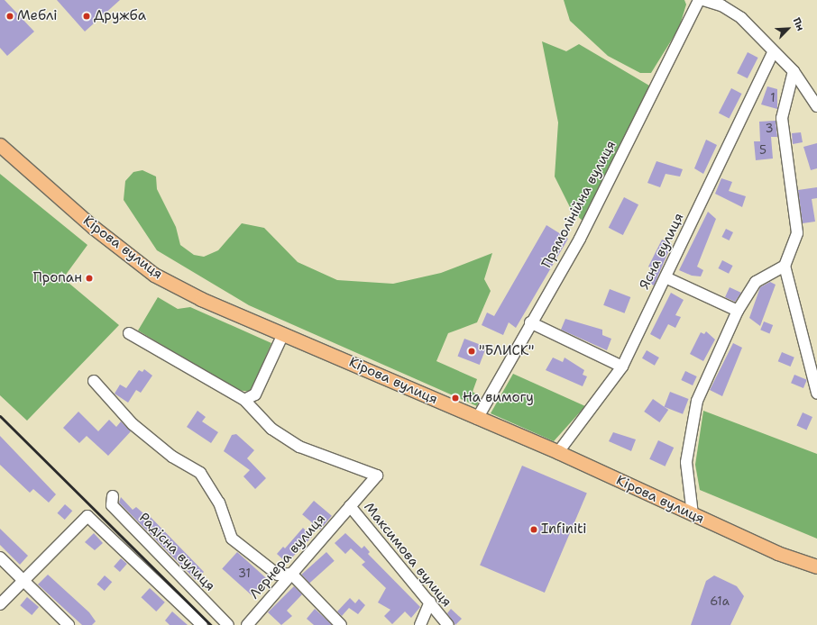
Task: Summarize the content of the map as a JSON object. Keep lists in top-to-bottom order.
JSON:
{
  "streets": {
    "main road": ["Кірова вулиця"],
    "street": [
      "Прямолінійна вулиця",
      "Ясна вулиця",
      "Радісна вулиця",
      "Максимова вулиця",
      "Лернера вулиця"
    ]
  },
  "crossings": [
    ["Прямолінійна вулиця", "Кірова вулиця"],
    ["Кірова вулиця", "Ясна вулиця"],
    ["Максимова вулиця", "Лернера вулиця"]
  ],
  "places": [
    "Меблі",
    "Дружба",
    "Пропан",
    "\"БЛИСК\"",
    "На вимогу",
    "Infiniti"
  ],
  "house_numbers": [
    "1",
    "3",
    "5",
    "31",
    "61а"
  ],
  "north": "top right"
}
